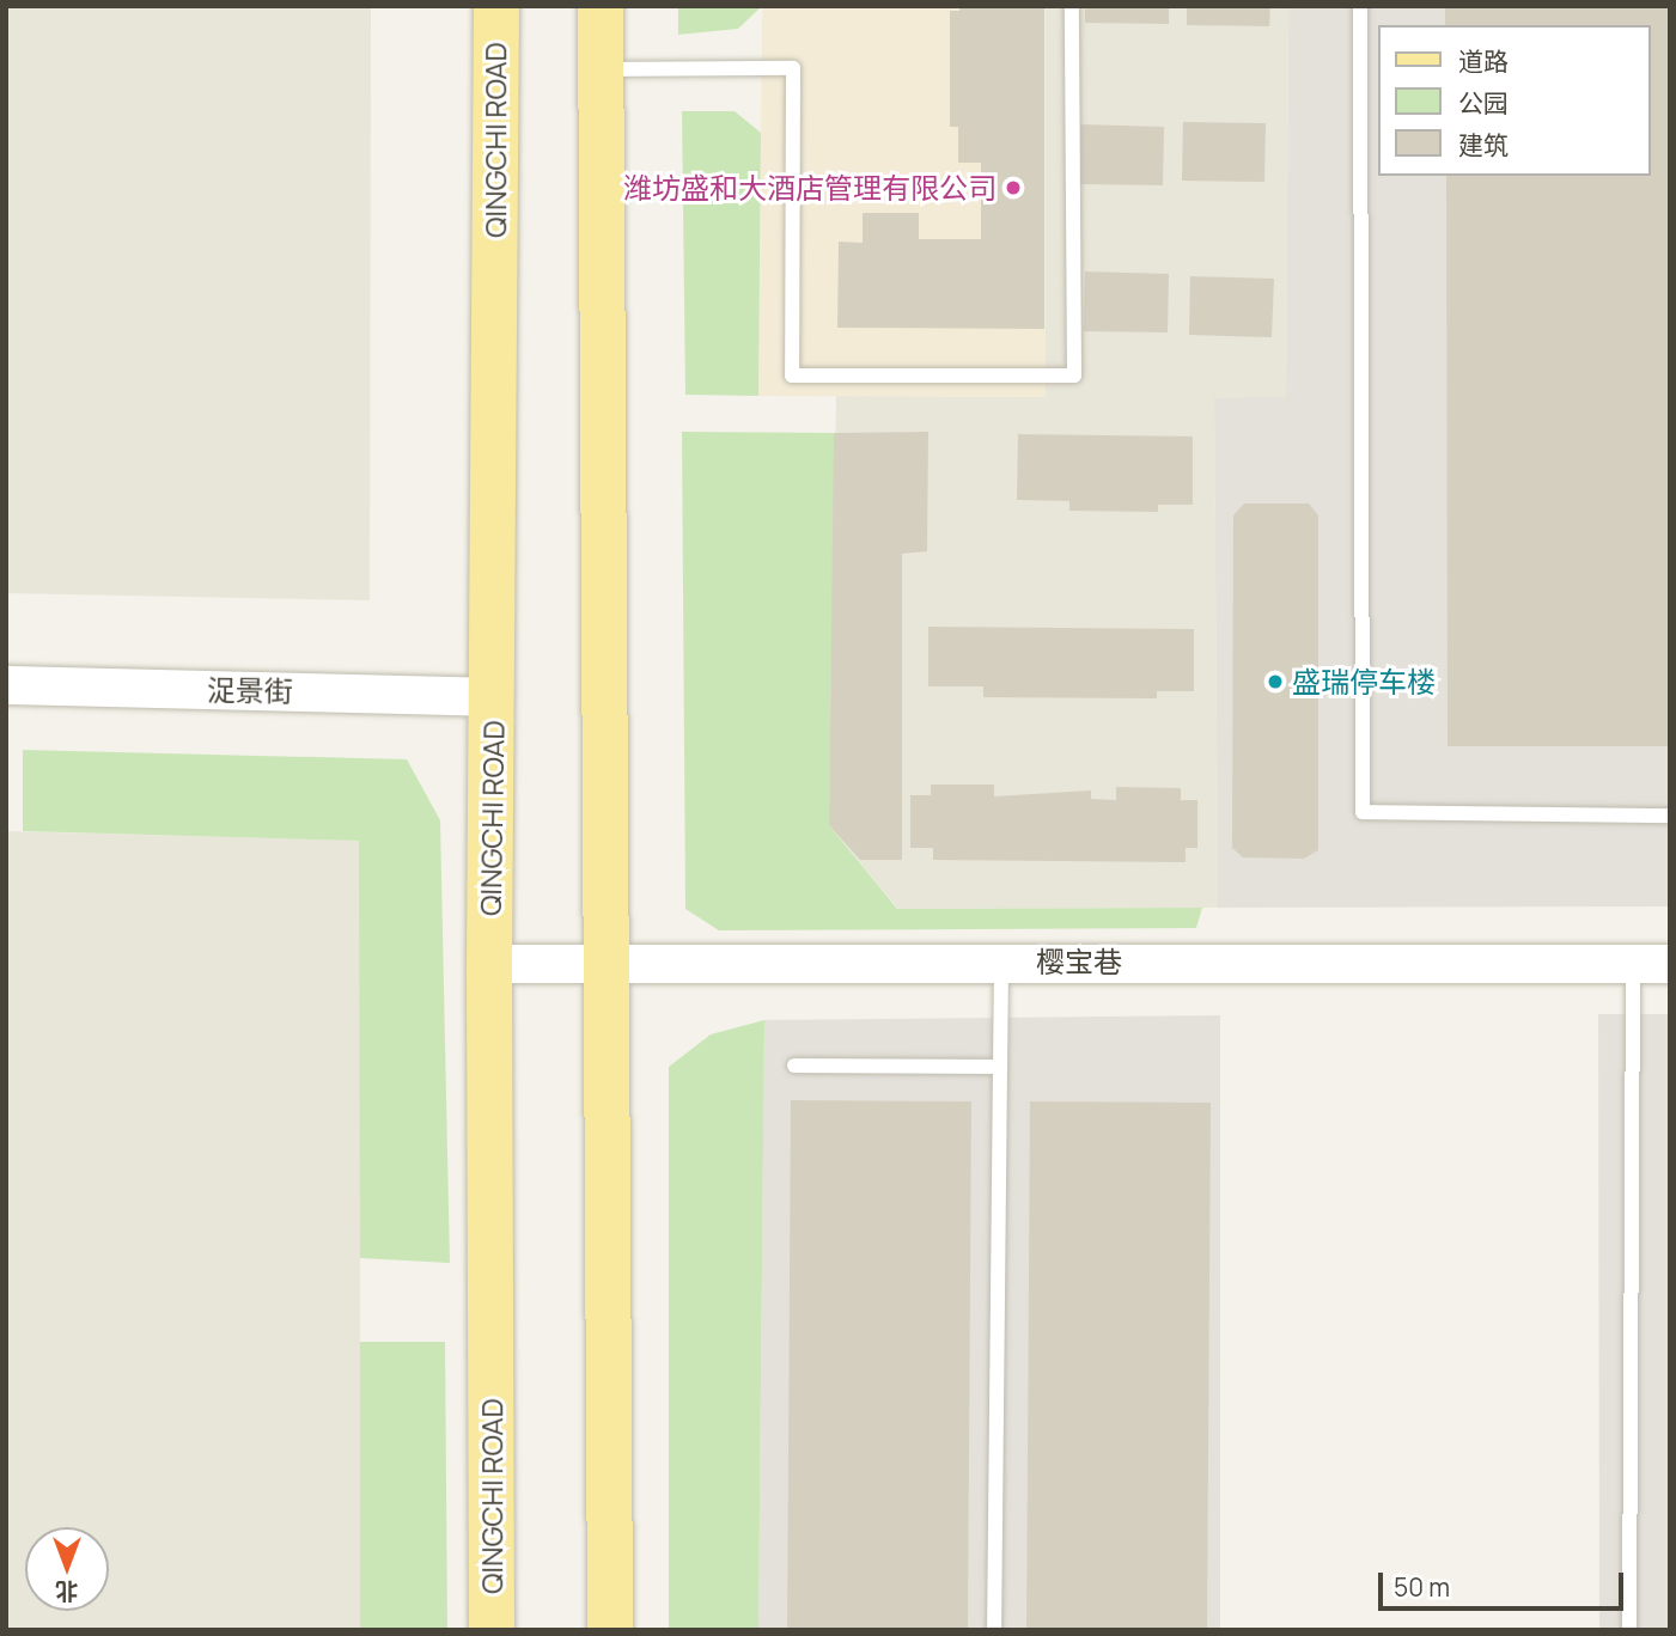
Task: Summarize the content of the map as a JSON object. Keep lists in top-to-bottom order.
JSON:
{
  "streets": {
    "main road": ["QINGCHI ROAD"],
    "street": ["浞景街", "樱宝巷"]
  },
  "crossings": [
    ["QINGCHI ROAD", "浞景街"],
    ["QINGCHI ROAD", "樱宝巷"]
  ],
  "places": ["潍坊盛和大酒店管理有限公司", "盛瑞停车楼"],
  "legend": ["道路", "公园", "建筑"],
  "scale_bar": "50 m",
  "north": "bottom"
}
